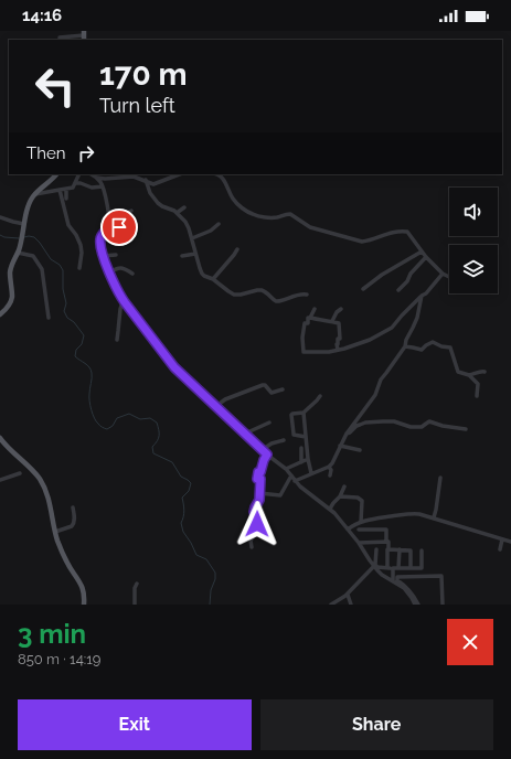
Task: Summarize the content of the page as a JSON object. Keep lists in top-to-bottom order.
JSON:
{
  "page": {
    "status": "14:16",
    "turn": ["170 m", "Turn left"],
    "then": "Then",
    "heading": ["3 min", "850 m · 14:19"],
    "buttons": ["Exit", "Share"]
  }
}
